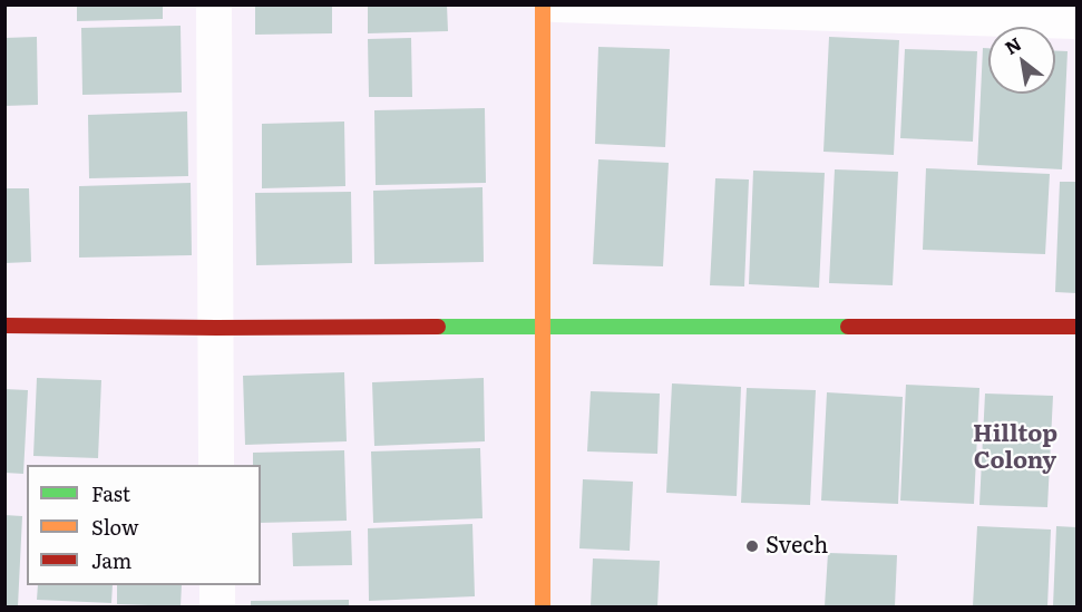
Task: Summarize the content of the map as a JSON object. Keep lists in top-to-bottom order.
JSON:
{
  "districts": ["Hilltop Colony"],
  "places": ["Svech"],
  "legend": ["Fast", "Slow", "Jam"],
  "north": "top left"
}
